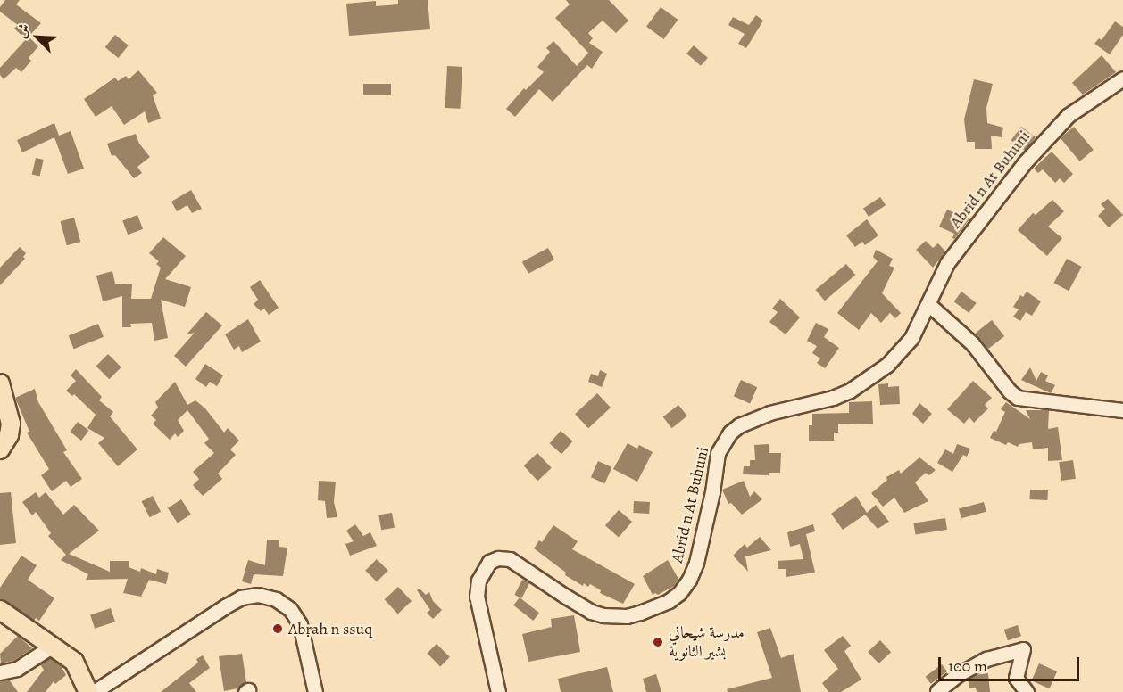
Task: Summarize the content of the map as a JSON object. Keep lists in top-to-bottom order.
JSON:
{
  "streets": {
    "street": ["Abrid n At Buhuni"]
  },
  "places": ["Abṛah n ssuq", "مدرسة شيحاني بشير الثانوية"],
  "scale_bar": "100 m",
  "north": "top left"
}
